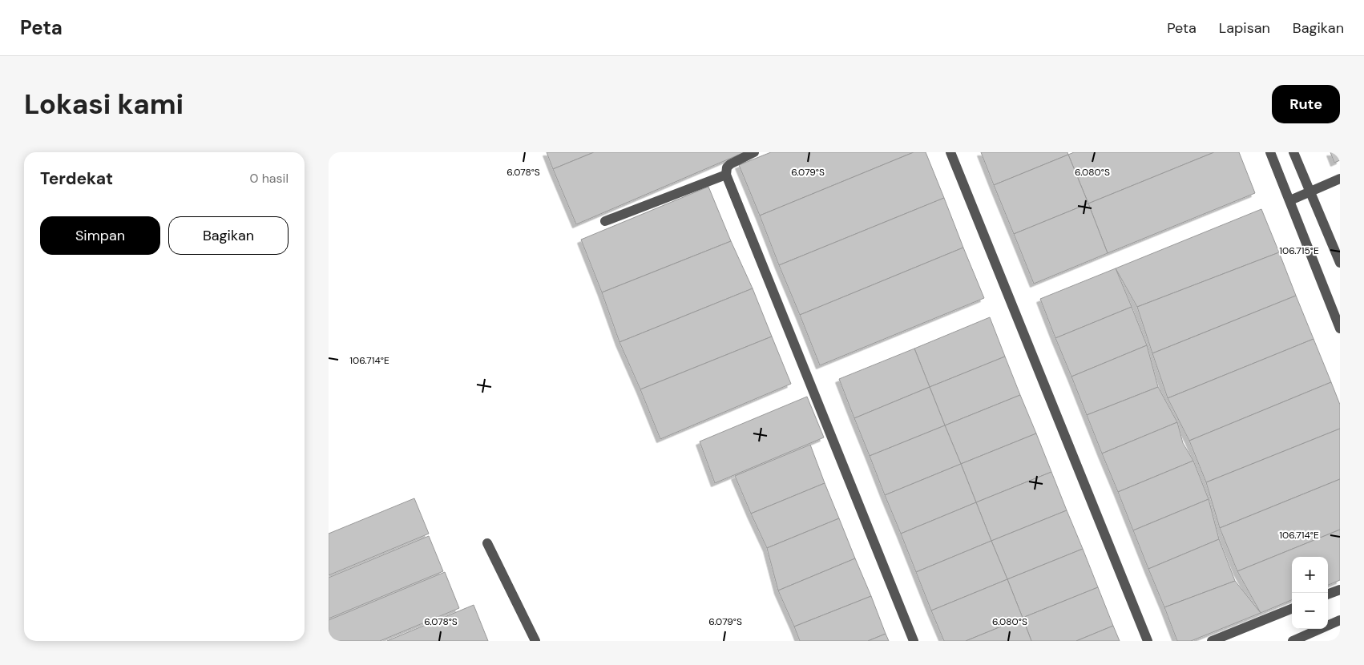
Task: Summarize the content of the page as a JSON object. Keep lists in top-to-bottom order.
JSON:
{
  "page": {
    "header": "Peta",
    "nav": ["Peta", "Lapisan", "Bagikan"],
    "buttons": [
      "Rute",
      ["Simpan", "Bagikan"]
    ],
    "title": "Lokasi kami",
    "heading": ["Terdekat", "0 hasil"],
    "map_buttons": ["+", "−"]
  },
  "coordinates": [
    "6.078°S",
    "6.079°S",
    "6.080°S",
    "106.715°E",
    "106.714°E"
  ]
}
